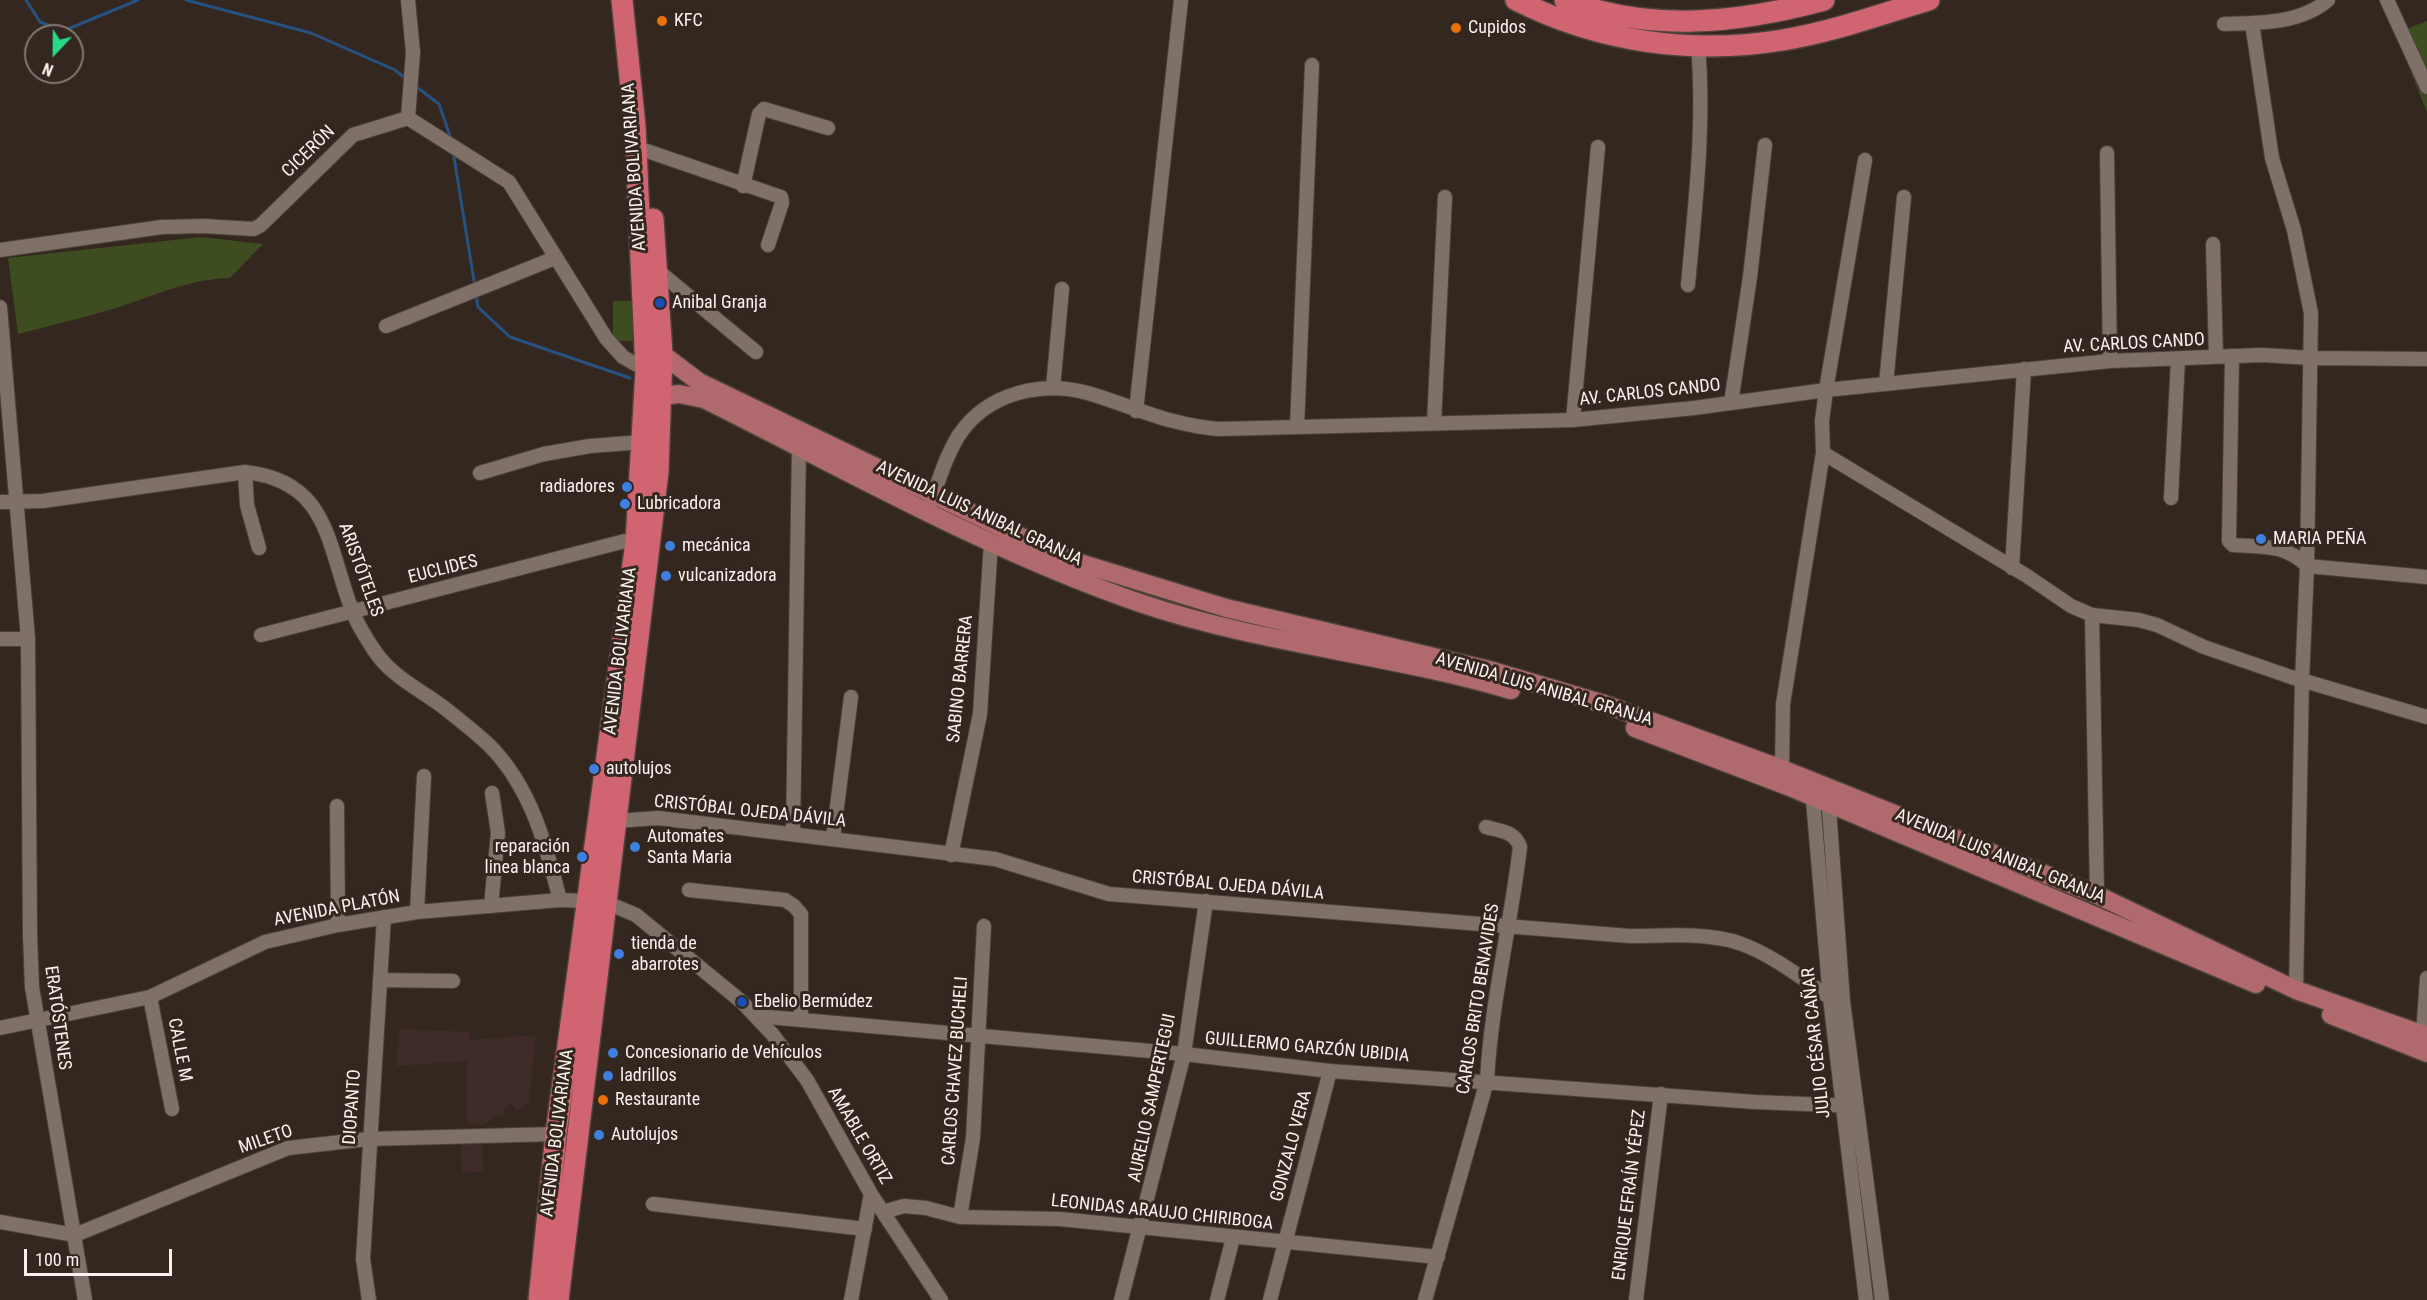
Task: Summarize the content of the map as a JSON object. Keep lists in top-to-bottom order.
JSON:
{
  "streets": {
    "highway": ["AVENIDA BOLIVARIANA"],
    "main road": ["AVENIDA LUIS ANIBAL GRANJA"],
    "street": [
      "CICERÓN",
      "AV. CARLOS CANDO",
      "ARISTÓTELES",
      "EUCLIDES",
      "SABINO BARRERA",
      "CRISTÓBAL OJEDA DÁVILA",
      "AVENIDA PLATÓN",
      "CARLOS BRITO BENAVIDES",
      "ERATÓSTENES",
      "JULIO CÉSAR CAÑAR",
      "GUILLERMO GARZÓN UBIDIA",
      "CALLE M",
      "CARLOS CHAVEZ BUCHELI",
      "AURELIO SAMPERTEGUI",
      "DIOPANTO",
      "AMABLE ORTIZ",
      "MILETO",
      "GONZALO VERA",
      "ENRIQUE EFRAÍN YÉPEZ",
      "LEONIDAS ARAUJO CHIRIBOGA"
    ]
  },
  "crossings": [
    ["AVENIDA BOLIVARIANA", "AVENIDA LUIS ANIBAL GRANJA"],
    ["AVENIDA BOLIVARIANA", "EUCLIDES"],
    ["AVENIDA BOLIVARIANA", "CRISTÓBAL OJEDA DÁVILA"],
    ["AVENIDA BOLIVARIANA", "AVENIDA PLATÓN"],
    ["AVENIDA BOLIVARIANA", "AMABLE ORTIZ"],
    ["AVENIDA BOLIVARIANA", "MILETO"],
    ["AV. CARLOS CANDO", "AVENIDA LUIS ANIBAL GRANJA"],
    ["AVENIDA LUIS ANIBAL GRANJA", "SABINO BARRERA"],
    ["AVENIDA LUIS ANIBAL GRANJA", "JULIO CÉSAR CAÑAR"],
    ["ARISTÓTELES", "EUCLIDES"],
    ["ARISTÓTELES", "AVENIDA PLATÓN"],
    ["ARISTÓTELES", "ERATÓSTENES"],
    ["SABINO BARRERA", "CRISTÓBAL OJEDA DÁVILA"],
    ["CRISTÓBAL OJEDA DÁVILA", "CARLOS BRITO BENAVIDES"],
    ["CRISTÓBAL OJEDA DÁVILA", "JULIO CÉSAR CAÑAR"],
    ["CRISTÓBAL OJEDA DÁVILA", "AURELIO SAMPERTEGUI"],
    ["AVENIDA PLATÓN", "ERATÓSTENES"],
    ["AVENIDA PLATÓN", "CALLE M"],
    ["AVENIDA PLATÓN", "DIOPANTO"],
    ["AVENIDA PLATÓN", "AMABLE ORTIZ"],
    ["CARLOS BRITO BENAVIDES", "GUILLERMO GARZÓN UBIDIA"],
    ["CARLOS BRITO BENAVIDES", "LEONIDAS ARAUJO CHIRIBOGA"],
    ["ERATÓSTENES", "MILETO"],
    ["JULIO CÉSAR CAÑAR", "GUILLERMO GARZÓN UBIDIA"],
    ["GUILLERMO GARZÓN UBIDIA", "CARLOS CHAVEZ BUCHELI"],
    ["GUILLERMO GARZÓN UBIDIA", "AURELIO SAMPERTEGUI"],
    ["GUILLERMO GARZÓN UBIDIA", "AMABLE ORTIZ"],
    ["GUILLERMO GARZÓN UBIDIA", "GONZALO VERA"],
    ["GUILLERMO GARZÓN UBIDIA", "ENRIQUE EFRAÍN YÉPEZ"],
    ["CARLOS CHAVEZ BUCHELI", "LEONIDAS ARAUJO CHIRIBOGA"],
    ["AURELIO SAMPERTEGUI", "LEONIDAS ARAUJO CHIRIBOGA"],
    ["DIOPANTO", "MILETO"],
    ["AMABLE ORTIZ", "LEONIDAS ARAUJO CHIRIBOGA"],
    ["GONZALO VERA", "LEONIDAS ARAUJO CHIRIBOGA"]
  ],
  "places": [
    "KFC",
    "Cupidos",
    "Anibal Granja",
    "radiadores",
    "Lubricadora",
    "MARIA PEÑA",
    "mecánica",
    "vulcanizadora",
    "autolujos",
    "Automates Santa Maria",
    "reparación linea blanca",
    "tienda de abarrotes",
    "Ebelio Bermúdez",
    "Concesionario de Vehículos",
    "ladrillos",
    "Restaurante",
    "Autolujos"
  ],
  "scale_bar": "100 m",
  "north": "bottom"
}
